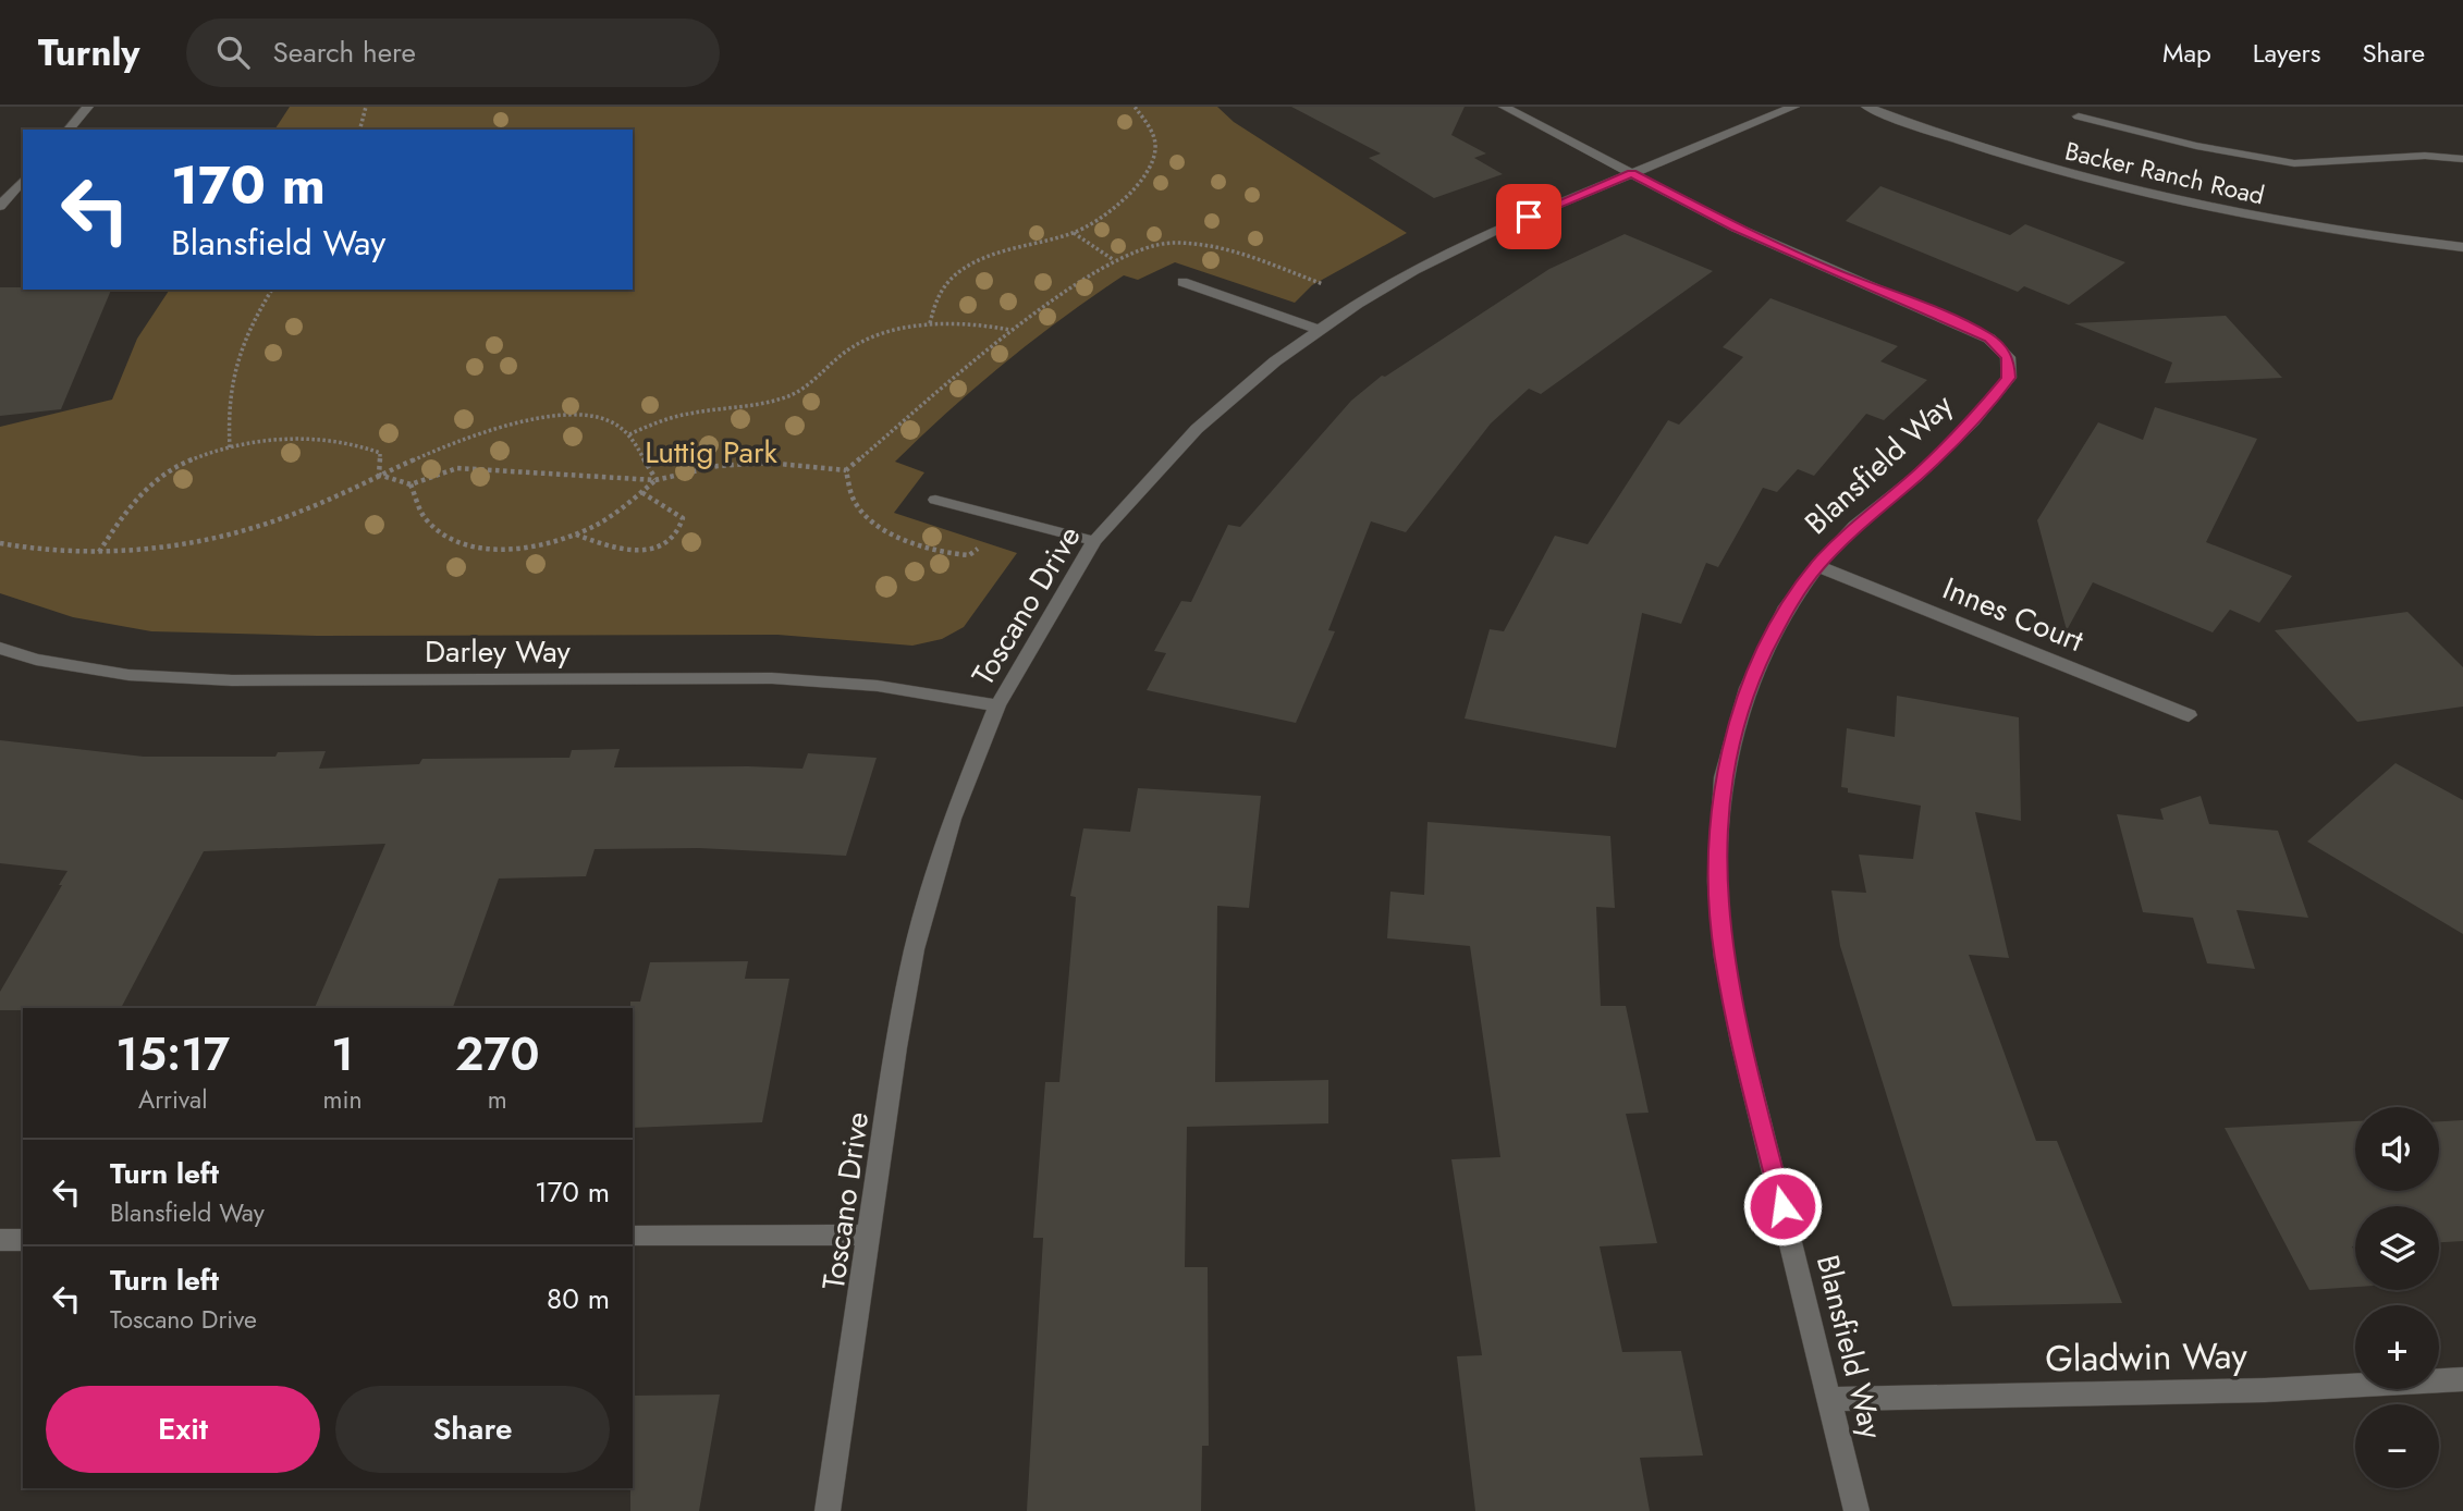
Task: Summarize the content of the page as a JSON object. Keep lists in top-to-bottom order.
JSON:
{
  "streets": {
    "street": [
      "Backer Ranch Road",
      "Blansfield Way",
      "Toscano Drive",
      "Innes Court",
      "Darley Way",
      "Gladwin Way"
    ]
  },
  "crossings": [
    ["Blansfield Way", "Toscano Drive"],
    ["Blansfield Way", "Innes Court"],
    ["Blansfield Way", "Gladwin Way"],
    ["Toscano Drive", "Darley Way"]
  ],
  "parks": ["Luttig Park"],
  "page": {
    "header": "Turnly",
    "search": "Search here",
    "nav": ["Map", "Layers", "Share"],
    "turn": ["170 m", "Blansfield Way"],
    "eta": [
      "15:17",
      "Arrival",
      "1",
      "min",
      "270",
      "m"
    ],
    "map_buttons": ["+", "−"],
    "list": [
      {
        "name": "Turn left",
        "note": "Blansfield Way",
        "value": "170 m"
      },
      {
        "name": "Turn left",
        "note": "Toscano Drive",
        "value": "80 m"
      }
    ],
    "buttons": ["Exit", "Share"]
  }
}
